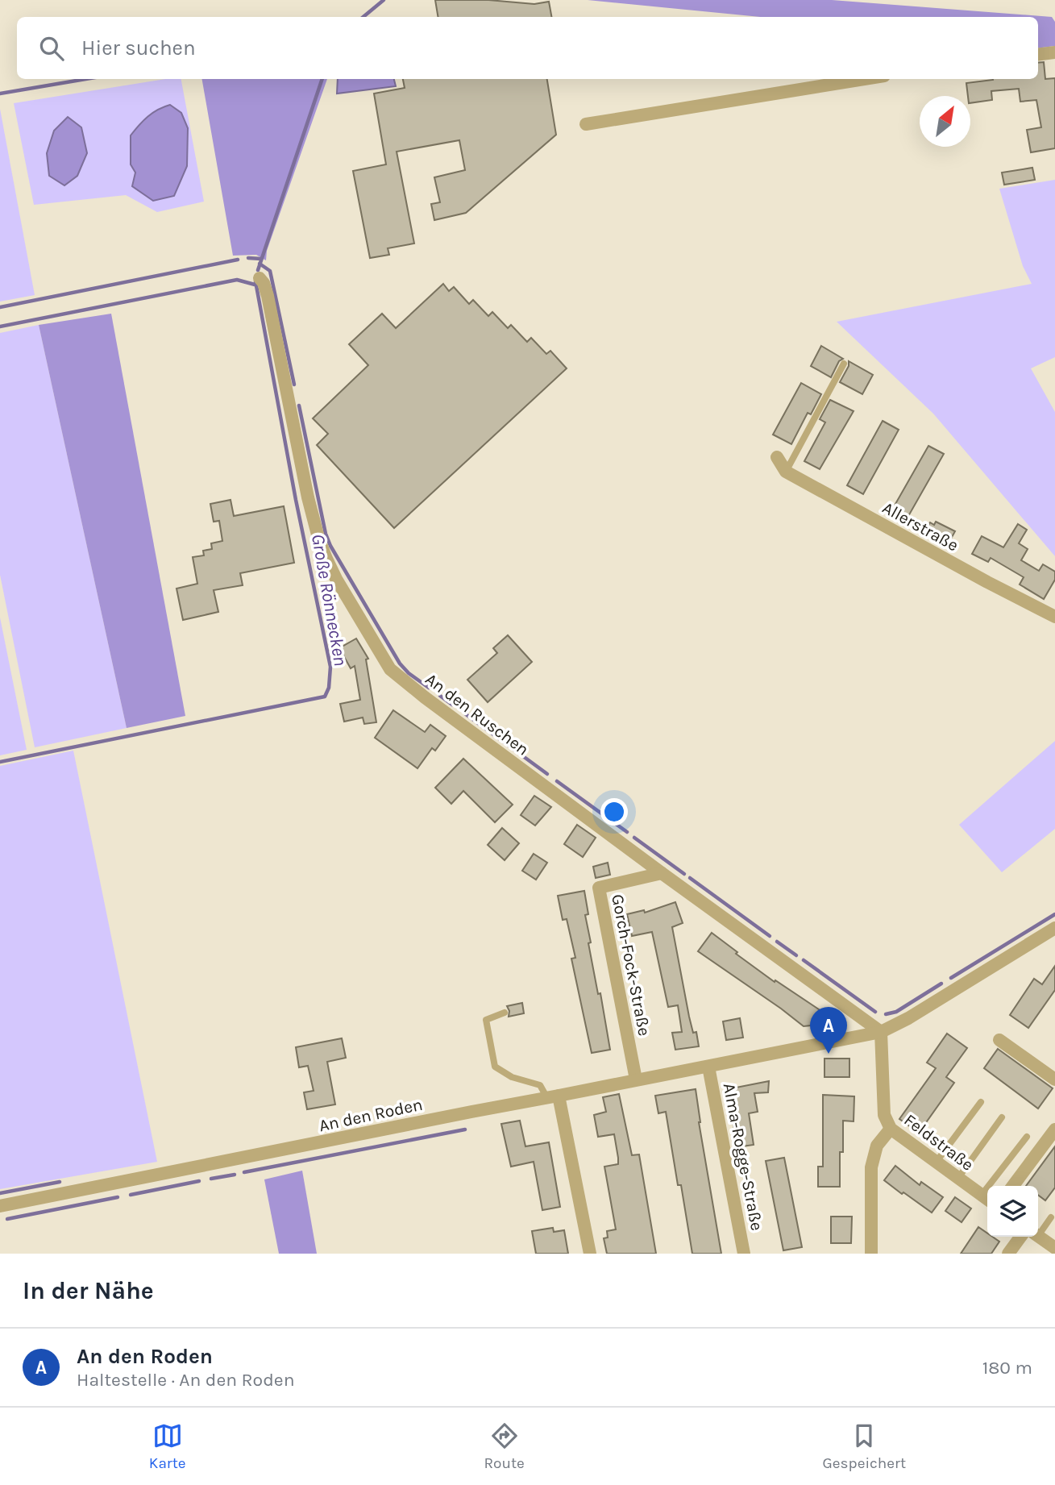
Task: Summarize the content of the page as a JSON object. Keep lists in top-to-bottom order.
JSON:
{
  "streets": {
    "street": [
      "Allerstraße",
      "An den Ruschen",
      "Gorch-Fock-Straße",
      "An den Roden",
      "Feldstraße",
      "Alma-Rogge-Straße"
    ]
  },
  "crossings": [
    ["An den Ruschen", "Gorch-Fock-Straße"],
    ["An den Ruschen", "An den Roden"],
    ["An den Ruschen", "Feldstraße"],
    ["Gorch-Fock-Straße", "An den Roden"],
    ["An den Roden", "Feldstraße"],
    ["An den Roden", "Alma-Rogge-Straße"]
  ],
  "water": ["Große Rönnecken"],
  "north": "top right",
  "page": {
    "search": "Hier suchen",
    "pins": "A",
    "heading": "In der Nähe",
    "list": [
      {
        "mark": "A",
        "name": "An den Roden",
        "note": "Haltestelle · An den Roden",
        "value": "180 m"
      }
    ],
    "nav": ["Karte", "Route", "Gespeichert"]
  }
}
